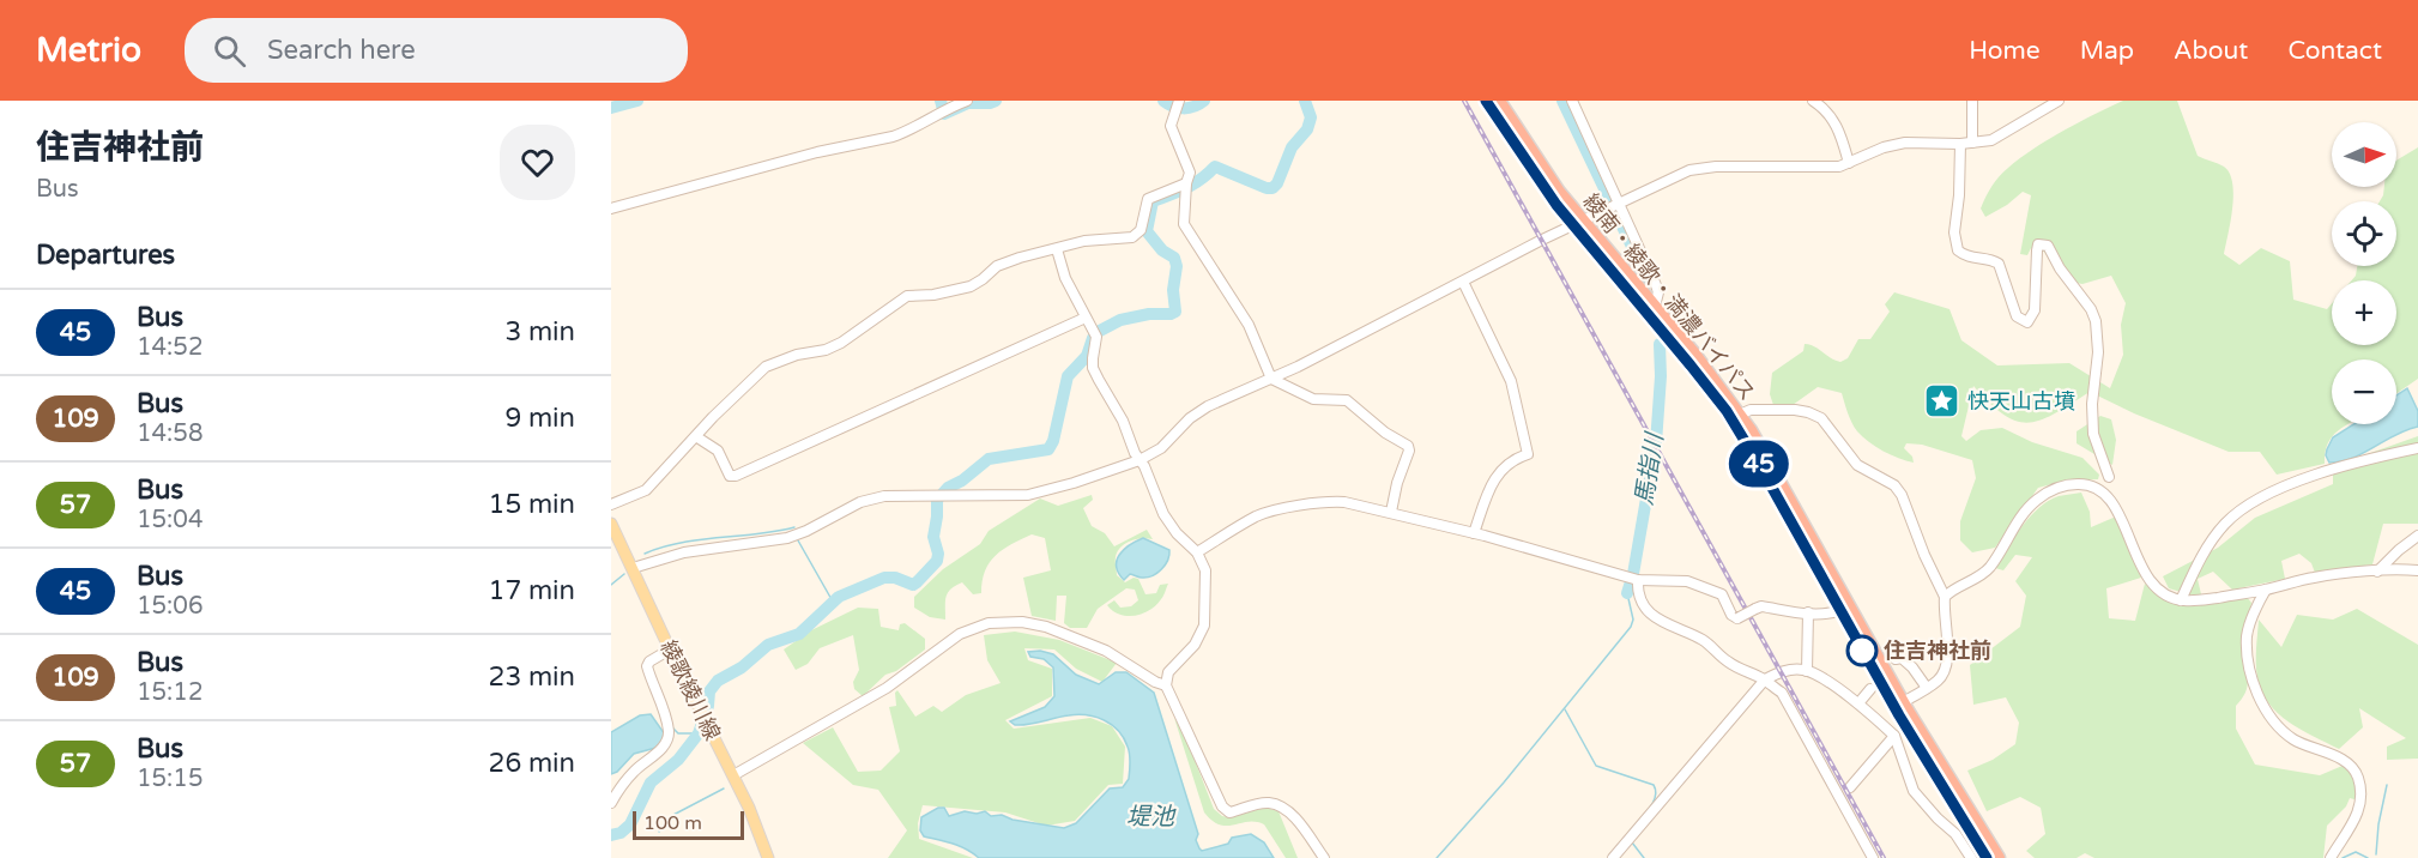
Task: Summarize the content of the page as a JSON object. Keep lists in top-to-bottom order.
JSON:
{
  "streets": {
    "highway": ["綾南・綾歌・満濃バイパス"],
    "main road": ["綾歌綾川線"]
  },
  "water": ["馬指川", "堤池"],
  "places": {
    "place": ["快天山古墳"],
    "other": ["住吉神社前"]
  },
  "lines": ["bus line 45"],
  "scale_bar": "100 m",
  "north": "right",
  "page": {
    "header": "Metrio",
    "search": "Search here",
    "nav": [
      "Home",
      "Map",
      "About",
      "Contact"
    ],
    "heading": [
      ["住吉神社前", "Bus"],
      "Departures"
    ],
    "on_map": "45",
    "map_buttons": ["+", "−"],
    "list": [
      {
        "mark": "45",
        "name": "Bus",
        "note": "14:52",
        "value": "3 min"
      },
      {
        "mark": "109",
        "name": "Bus",
        "note": "14:58",
        "value": "9 min"
      },
      {
        "mark": "57",
        "name": "Bus",
        "note": "15:04",
        "value": "15 min"
      },
      {
        "mark": "45",
        "name": "Bus",
        "note": "15:06",
        "value": "17 min"
      },
      {
        "mark": "109",
        "name": "Bus",
        "note": "15:12",
        "value": "23 min"
      },
      {
        "mark": "57",
        "name": "Bus",
        "note": "15:15",
        "value": "26 min"
      }
    ],
    "scale": "100 m"
  }
}
